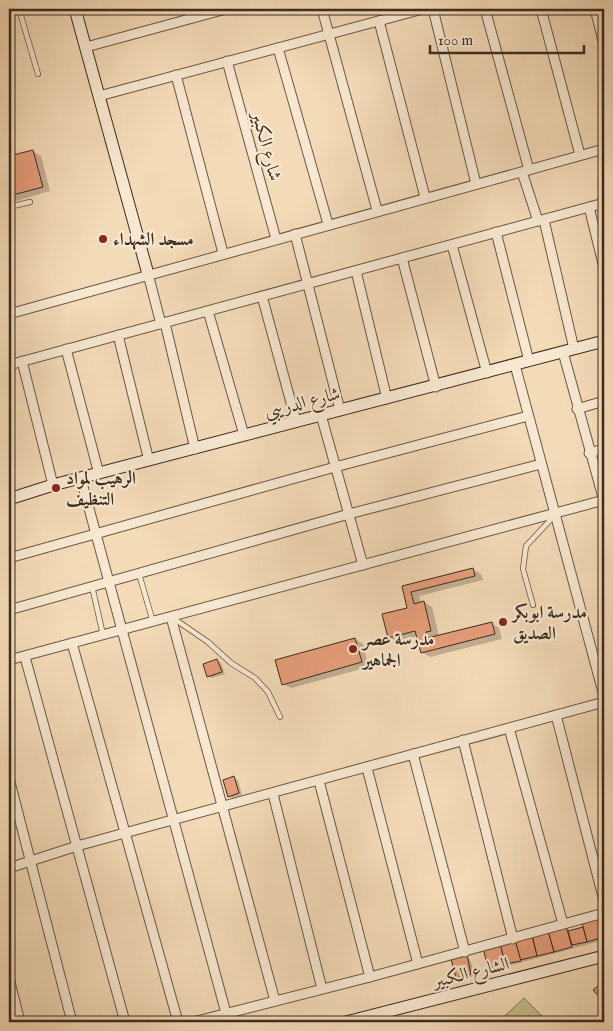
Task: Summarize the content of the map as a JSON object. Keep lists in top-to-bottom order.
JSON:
{
  "streets": {
    "street": ["شارع الكبير", "شارع الدريبي", "الشارع الكبير"]
  },
  "places": [
    "مسجد الشهداء",
    "الرهيب لمواد التنظيف",
    "مدرسة ابوبكر الصديق",
    "مدرسة عصر الجماهير"
  ],
  "scale_bar": "100 m"
}
